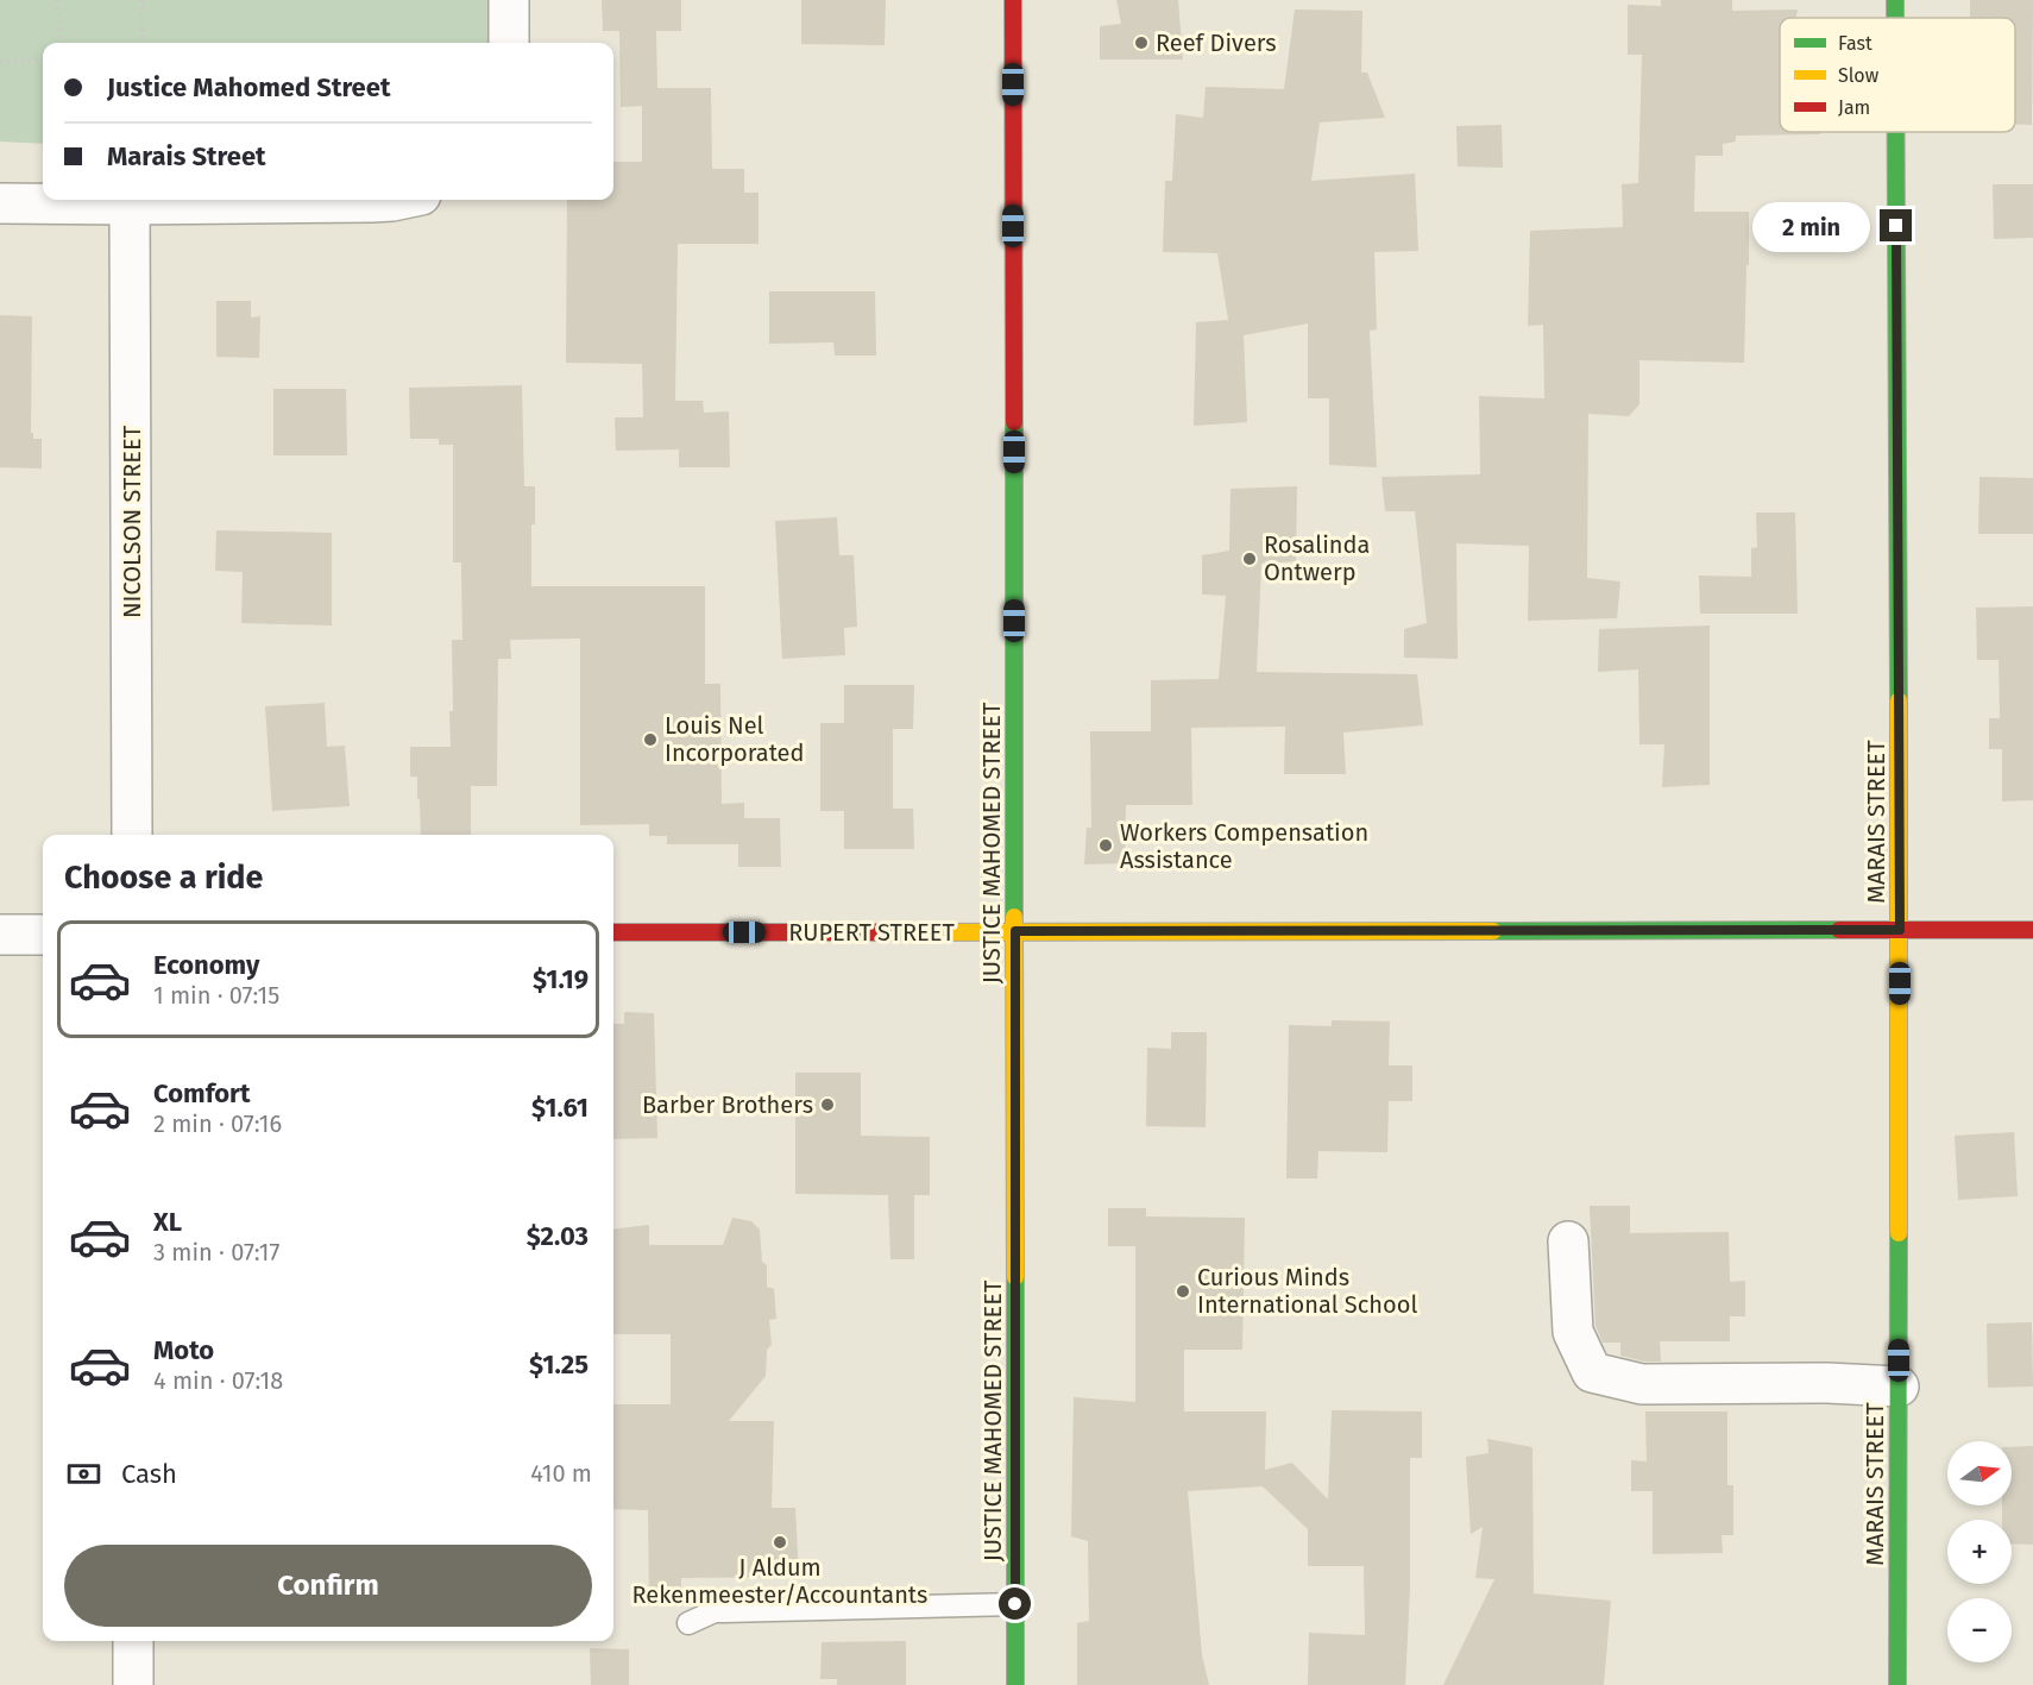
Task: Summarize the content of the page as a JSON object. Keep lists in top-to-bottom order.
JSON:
{
  "streets": {
    "street": [
      "NICOLSON STREET",
      "MARAIS STREET",
      "JUSTICE MAHOMED STREET",
      "RUPERT STREET"
    ]
  },
  "crossings": [
    ["MARAIS STREET", "RUPERT STREET"],
    ["JUSTICE MAHOMED STREET", "RUPERT STREET"]
  ],
  "places": [
    "Reef Divers",
    "Rosalinda Ontwerp",
    "Louis Nel Incorporated",
    "Workers Compensation Assistance",
    "Barber Brothers",
    "Curious Minds International School",
    "J Aldum Rekenmeester/Accountants"
  ],
  "legend": ["Fast", "Slow", "Jam"],
  "north": "right",
  "page": {
    "banner": ["Justice Mahomed Street", "Marais Street"],
    "bubble": "2 min",
    "heading": "Choose a ride",
    "list": [
      {
        "name": "Economy",
        "note": "1 min · 07:15",
        "value": "$1.19"
      },
      {
        "name": "Comfort",
        "note": "2 min · 07:16",
        "value": "$1.61"
      },
      {
        "name": "XL",
        "note": "3 min · 07:17",
        "value": "$2.03"
      },
      {
        "name": "Moto",
        "note": "4 min · 07:18",
        "value": "$1.25"
      }
    ],
    "pay": ["Cash", "410 m"],
    "map_buttons": ["+", "−"],
    "buttons": "Confirm"
  }
}
